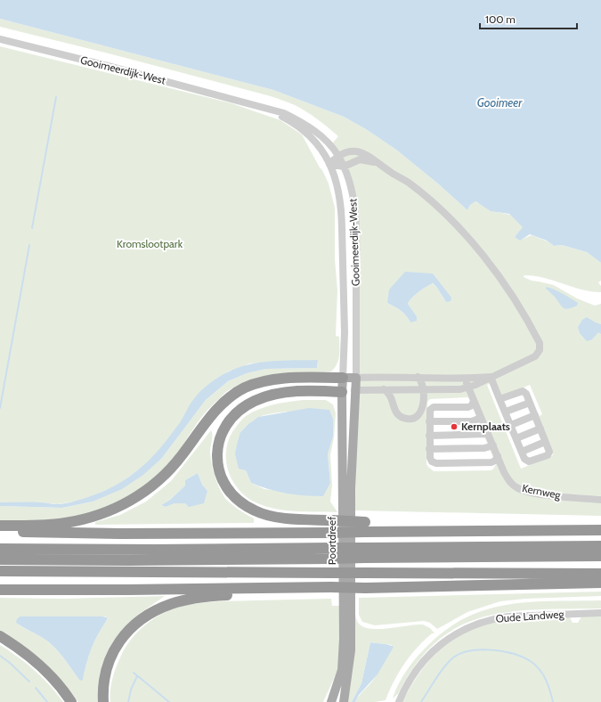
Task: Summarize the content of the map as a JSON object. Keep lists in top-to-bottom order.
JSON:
{
  "streets": {
    "main road": ["Poortdreef"],
    "street": ["Gooimeerdijk-West", "Kernweg", "Oude Landweg"]
  },
  "crossings": [
    ["Gooimeerdijk-West", "Poortdreef"]
  ],
  "water": ["Gooimeer"],
  "parks": ["Kromslootpark"],
  "places": ["Kernplaats"],
  "scale_bar": "100 m"
}
